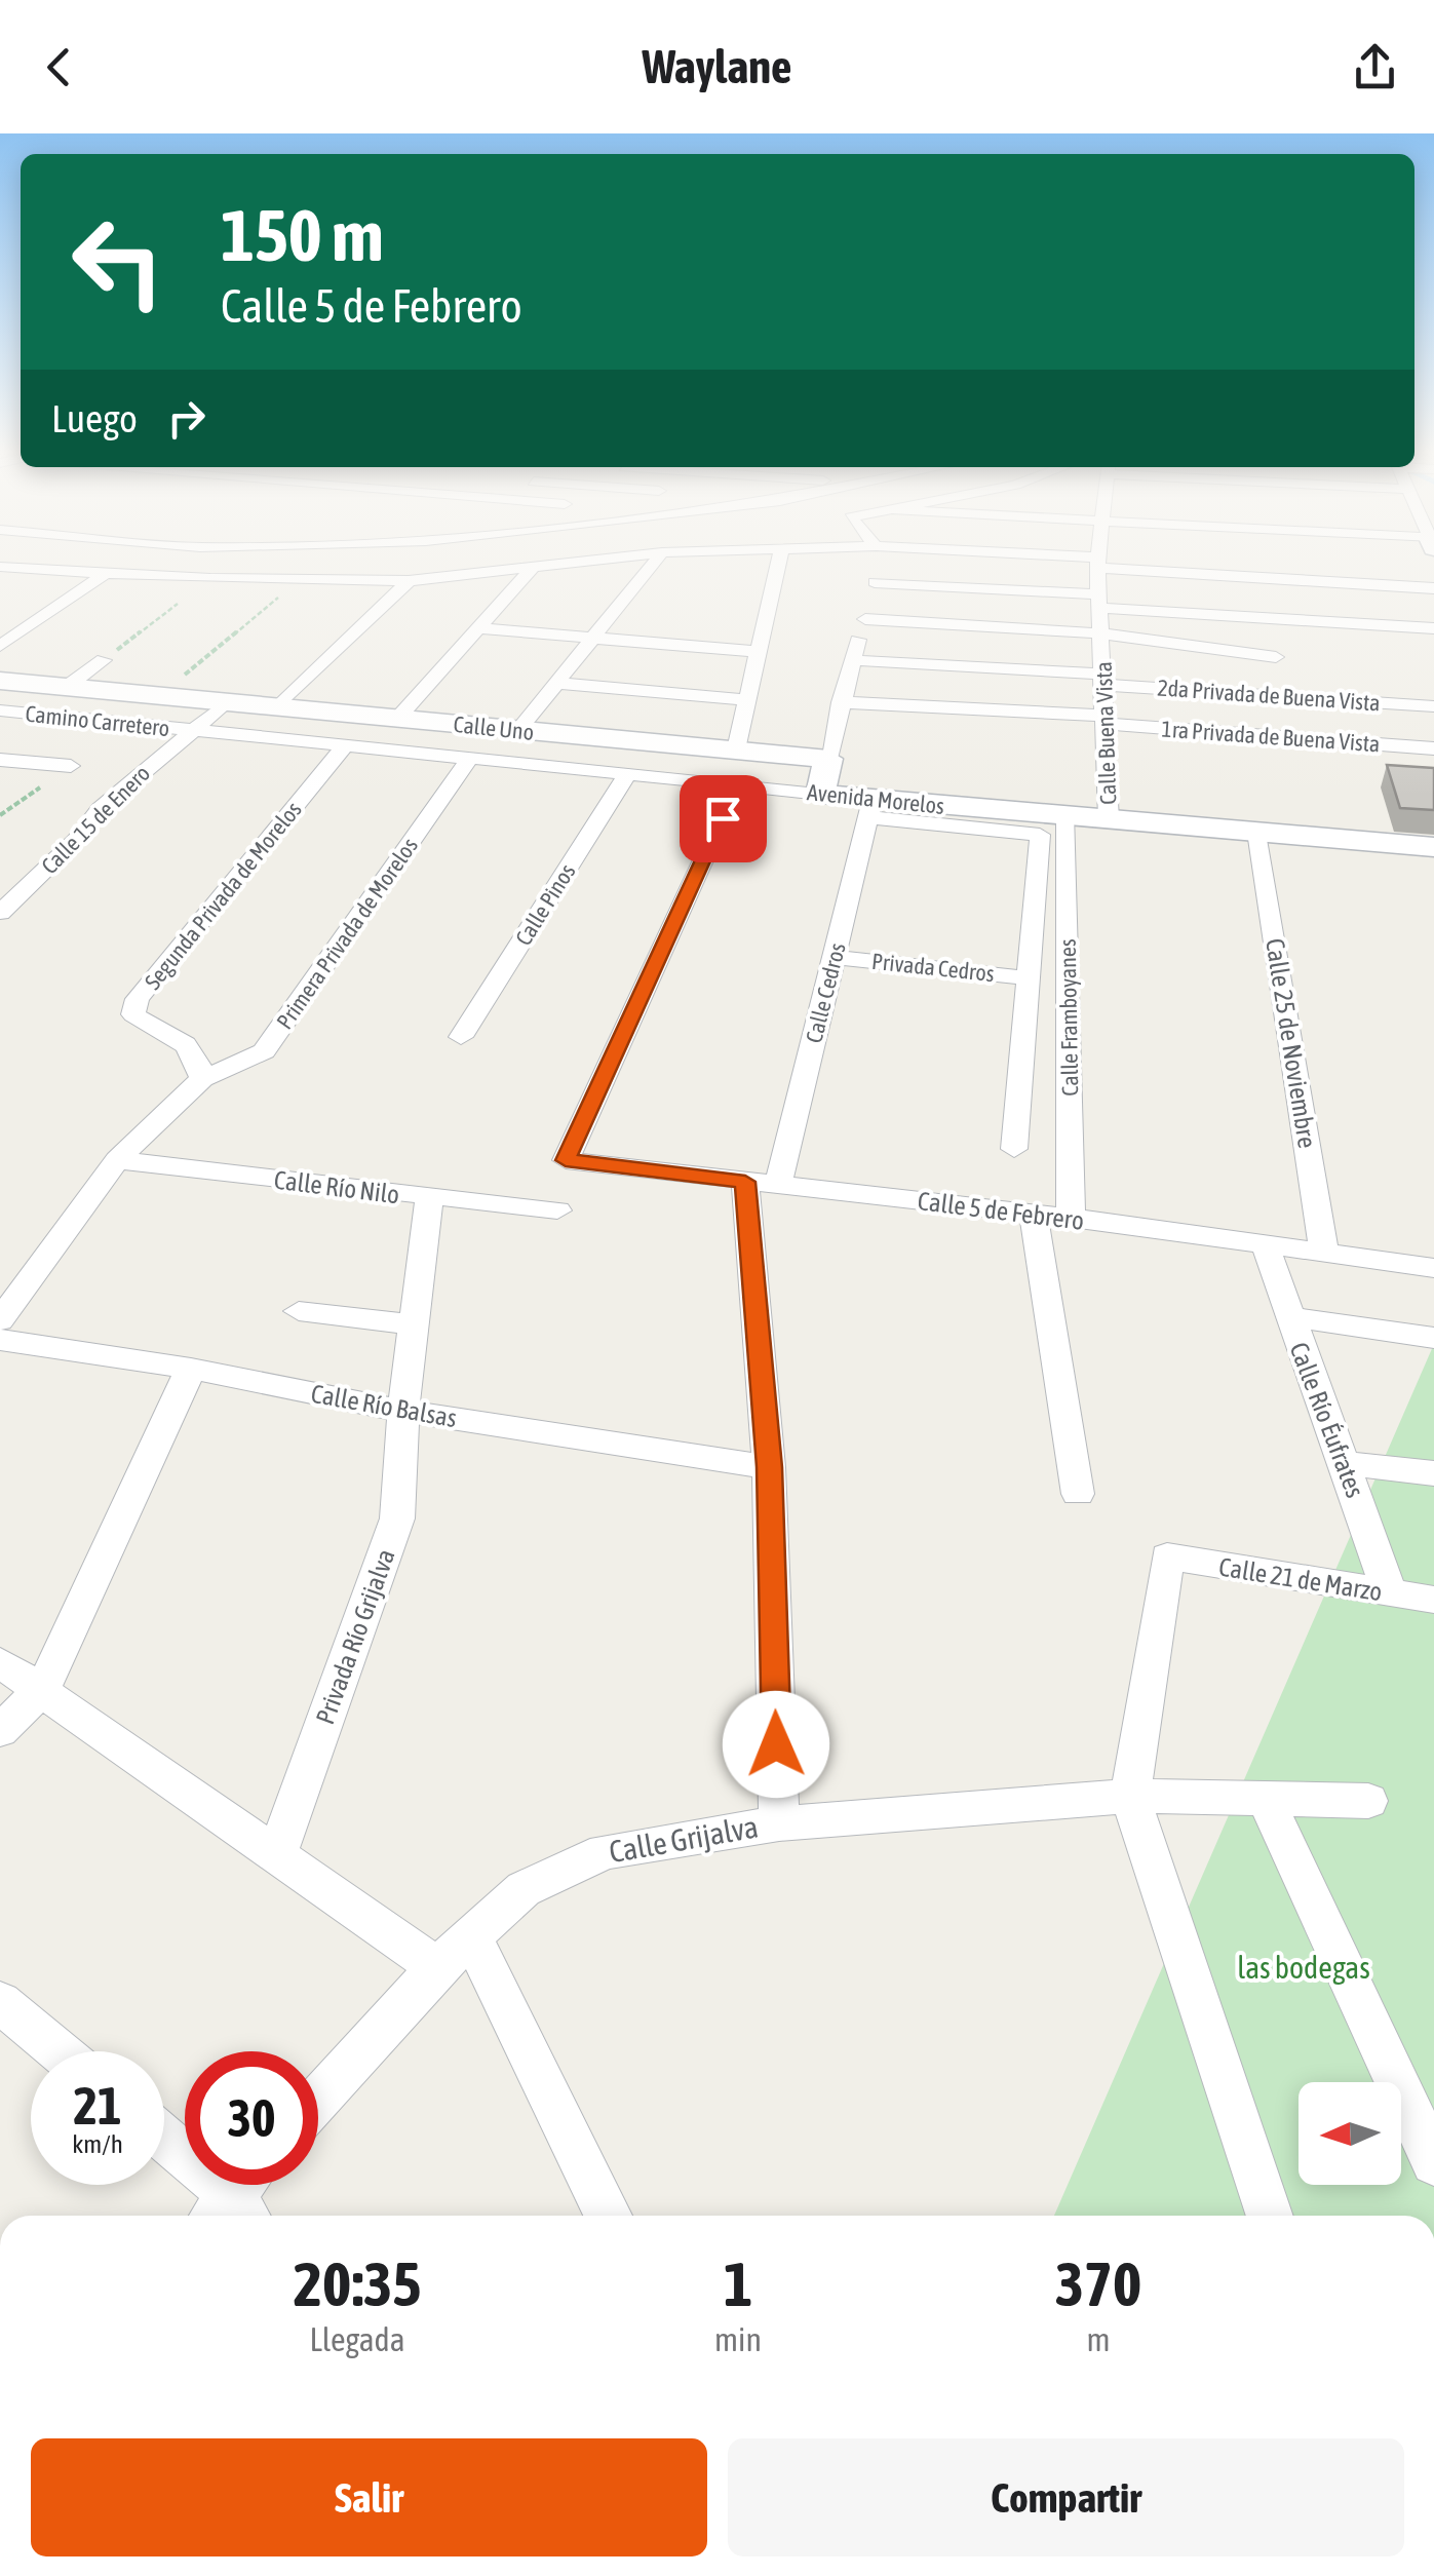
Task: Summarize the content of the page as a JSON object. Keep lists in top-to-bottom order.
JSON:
{
  "streets": {
    "street": [
      "2da Privada de Buena Vista",
      "Camino Carretero",
      "Calle Uno",
      "Calle Buena Vista",
      "1ra Privada de Buena Vista",
      "Avenida Morelos",
      "Calle 15 de Enero",
      "Segunda Privada de Morelos",
      "Calle Pinos",
      "Primera Privada de Morelos",
      "Privada Cedros",
      "Calle Cedros",
      "Calle Framboyanes",
      "Calle 25 de Noviembre",
      "Calle Río Nilo",
      "Calle 5 de Febrero",
      "Calle Río Balsas",
      "Calle Río Éufrates",
      "Calle 21 de Marzo",
      "Privada Río Grijalva",
      "Calle Grijalva"
    ]
  },
  "crossings": [
    ["2da Privada de Buena Vista", "Calle Buena Vista"],
    ["Camino Carretero", "Avenida Morelos"],
    ["Camino Carretero", "Calle 15 de Enero"],
    ["Calle Uno", "Calle 15 de Enero"],
    ["Calle Buena Vista", "1ra Privada de Buena Vista"],
    ["Calle Buena Vista", "Avenida Morelos"],
    ["Avenida Morelos", "Calle 15 de Enero"],
    ["Avenida Morelos", "Segunda Privada de Morelos"],
    ["Avenida Morelos", "Calle Pinos"],
    ["Avenida Morelos", "Primera Privada de Morelos"],
    ["Avenida Morelos", "Calle Cedros"],
    ["Avenida Morelos", "Calle Framboyanes"],
    ["Avenida Morelos", "Calle 25 de Noviembre"],
    ["Avenida Morelos", "Calle 5 de Febrero"],
    ["Segunda Privada de Morelos", "Primera Privada de Morelos"],
    ["Primera Privada de Morelos", "Calle Río Nilo"],
    ["Privada Cedros", "Calle Cedros"],
    ["Calle Cedros", "Calle 5 de Febrero"],
    ["Calle Cedros", "Calle Río Balsas"],
    ["Calle Cedros", "Calle Grijalva"],
    ["Calle Framboyanes", "Calle 5 de Febrero"],
    ["Calle 25 de Noviembre", "Calle 5 de Febrero"],
    ["Calle Río Nilo", "Privada Río Grijalva"],
    ["Calle 5 de Febrero", "Calle Río Éufrates"],
    ["Calle Río Balsas", "Privada Río Grijalva"],
    ["Calle Río Éufrates", "Calle 21 de Marzo"],
    ["Calle 21 de Marzo", "Calle Grijalva"]
  ],
  "parks": ["las bodegas"],
  "north": "left",
  "page": {
    "header": "Waylane",
    "turn": ["150 m", "Calle 5 de Febrero"],
    "then": "Luego",
    "speed": "21 km/h",
    "limit": "30",
    "eta": [
      "20:35",
      "Llegada",
      "1",
      "min",
      "370",
      "m"
    ],
    "buttons": ["Salir", "Compartir"]
  }
}
